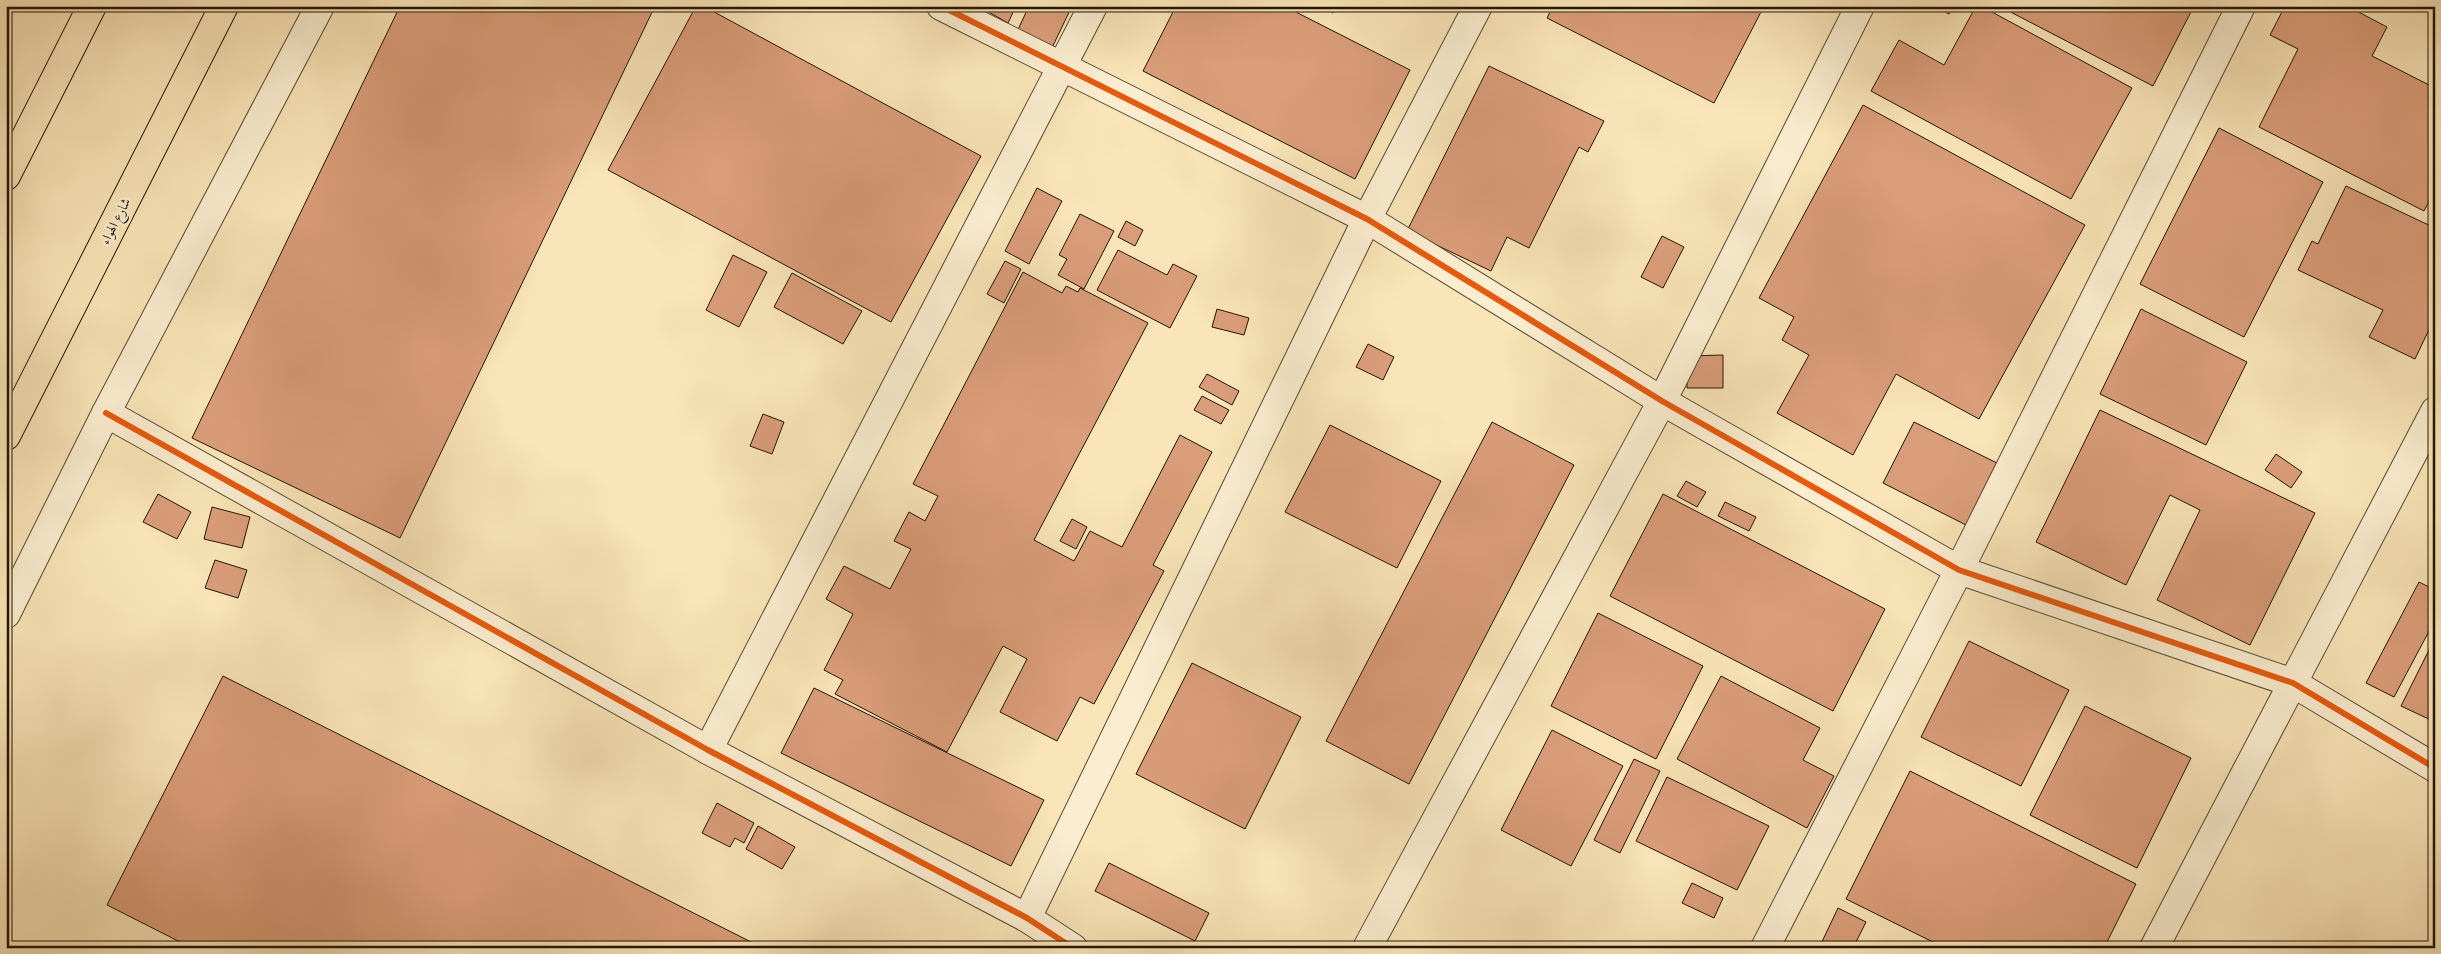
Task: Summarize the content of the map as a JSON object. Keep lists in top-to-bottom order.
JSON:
{
  "streets": {
    "highway": ["شارع الهواء"]
  }
}
